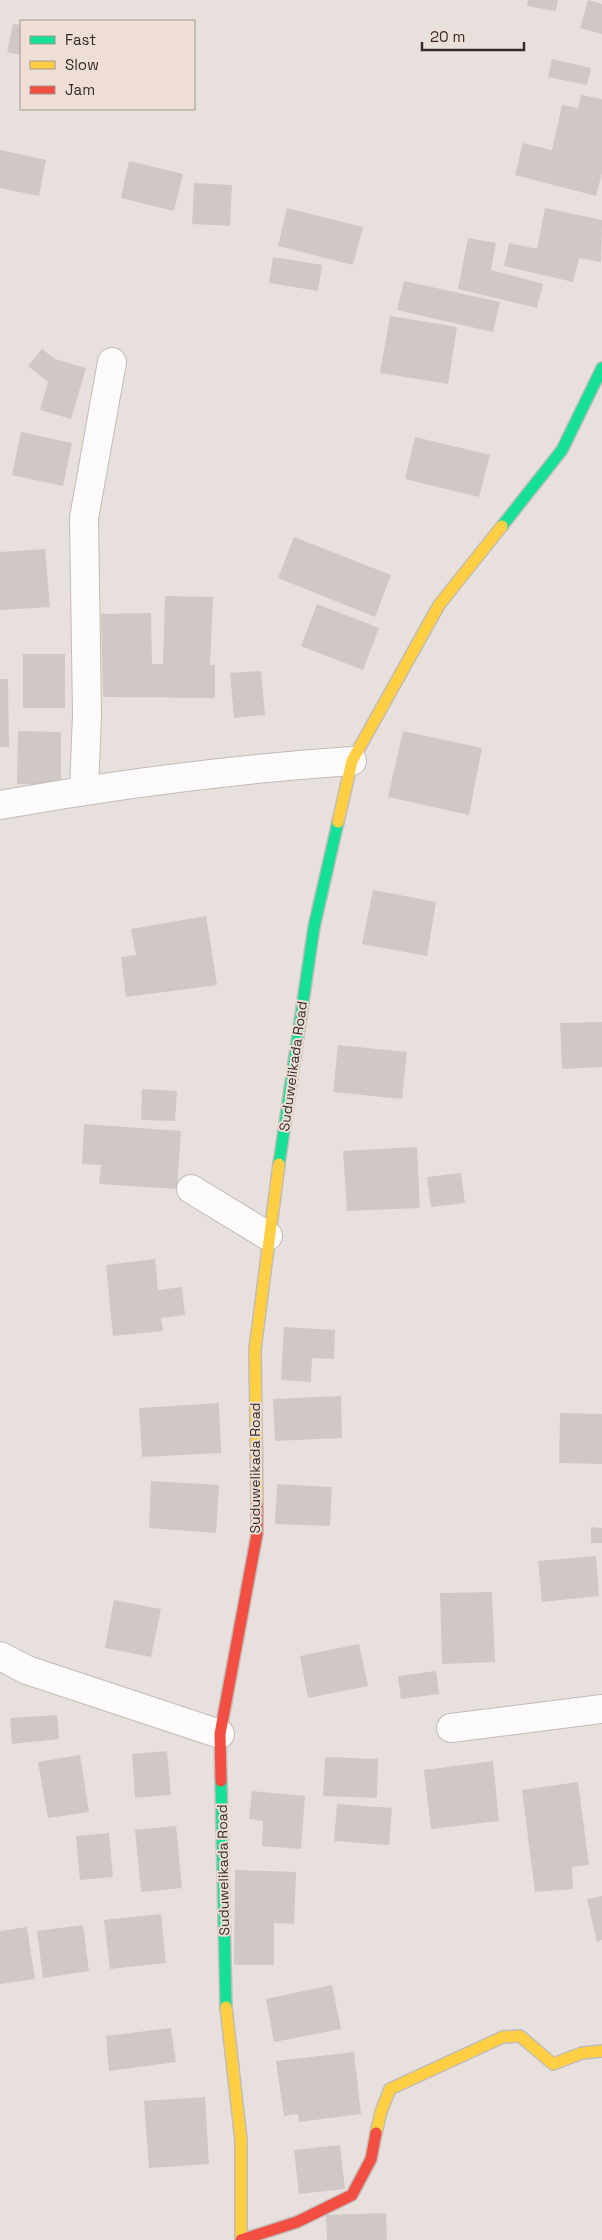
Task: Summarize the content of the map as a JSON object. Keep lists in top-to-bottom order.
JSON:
{
  "streets": {
    "street": ["Suduwelikada Road"]
  },
  "legend": ["Fast", "Slow", "Jam"],
  "scale_bar": "20 m"
}
